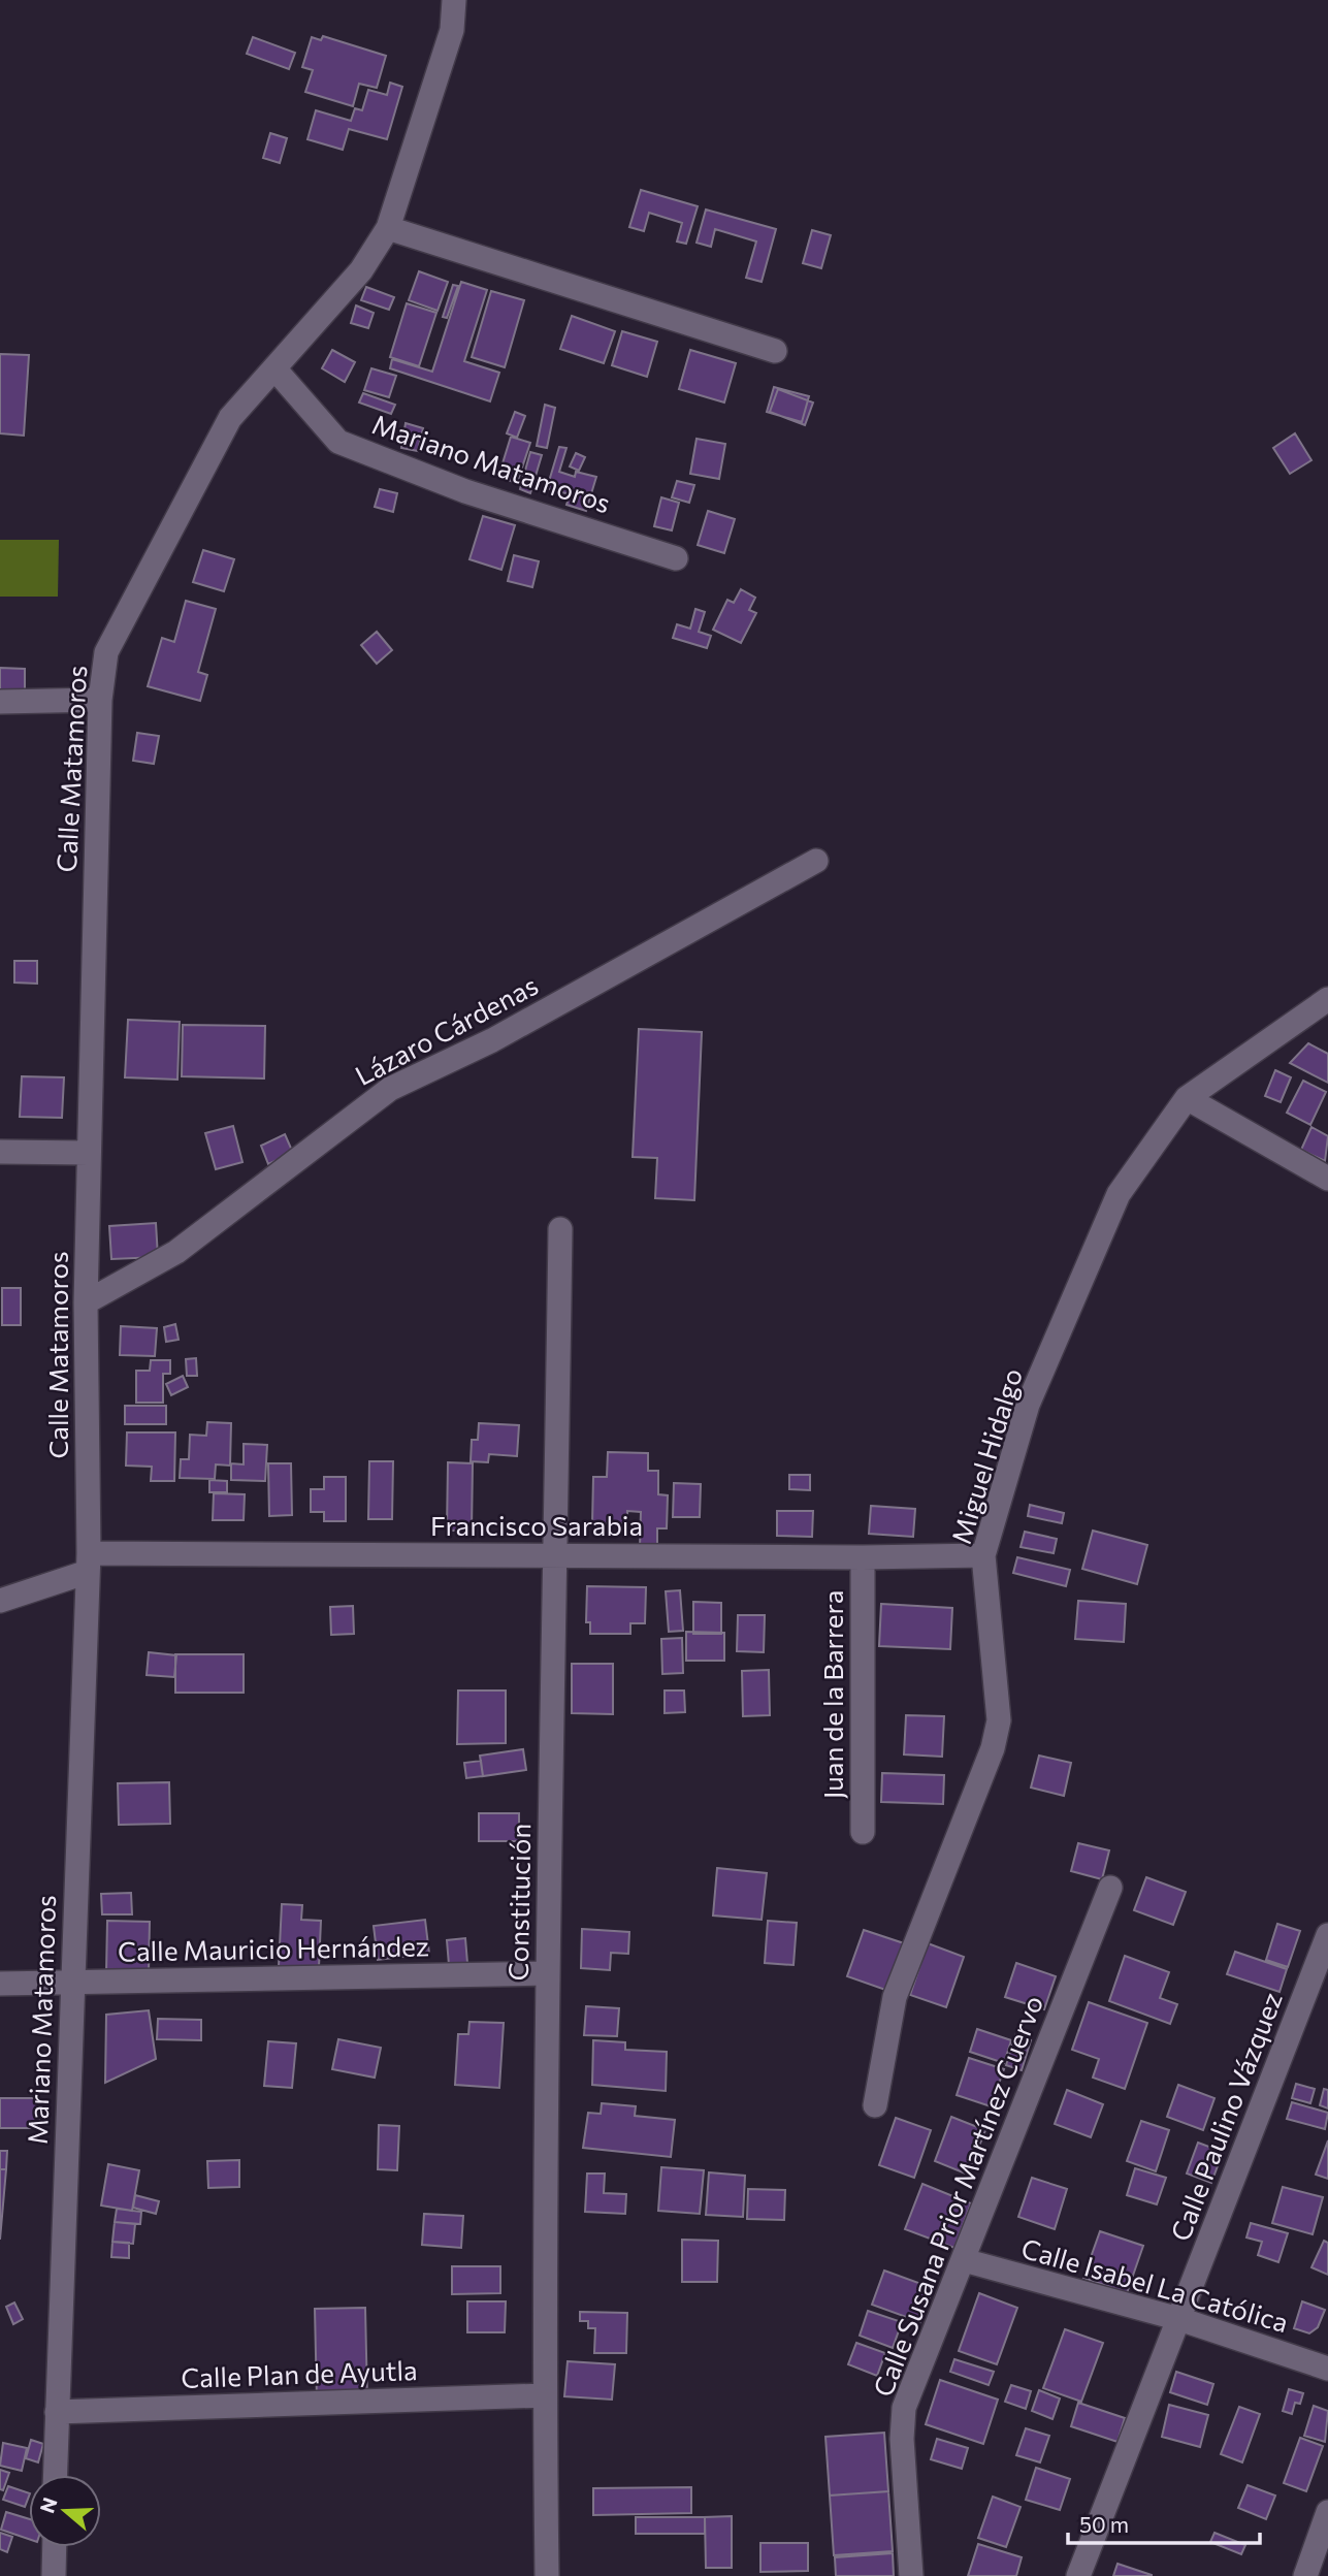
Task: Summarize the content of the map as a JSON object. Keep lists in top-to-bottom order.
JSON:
{
  "streets": {
    "street": [
      "Mariano Matamoros",
      "Calle Matamoros",
      "Lázaro Cárdenas",
      "Miguel Hidalgo",
      "Francisco Sarabia",
      "Juan de la Barrera",
      "Constitución",
      "Calle Mauricio Hernández",
      "Calle Paulino Vázquez",
      "Calle Susana Prior Martínez Cuervo",
      "Calle Isabel La Católica",
      "Calle Plan de Ayutla"
    ]
  },
  "crossings": [
    ["Mariano Matamoros", "Calle Matamoros"],
    ["Mariano Matamoros", "Francisco Sarabia"],
    ["Mariano Matamoros", "Calle Mauricio Hernández"],
    ["Mariano Matamoros", "Calle Plan de Ayutla"],
    ["Calle Matamoros", "Lázaro Cárdenas"],
    ["Calle Matamoros", "Francisco Sarabia"],
    ["Miguel Hidalgo", "Francisco Sarabia"],
    ["Francisco Sarabia", "Juan de la Barrera"],
    ["Francisco Sarabia", "Constitución"],
    ["Constitución", "Calle Mauricio Hernández"],
    ["Constitución", "Calle Plan de Ayutla"],
    ["Calle Paulino Vázquez", "Calle Isabel La Católica"],
    ["Calle Susana Prior Martínez Cuervo", "Calle Isabel La Católica"]
  ],
  "scale_bar": "50 m",
  "north": "left"
}
